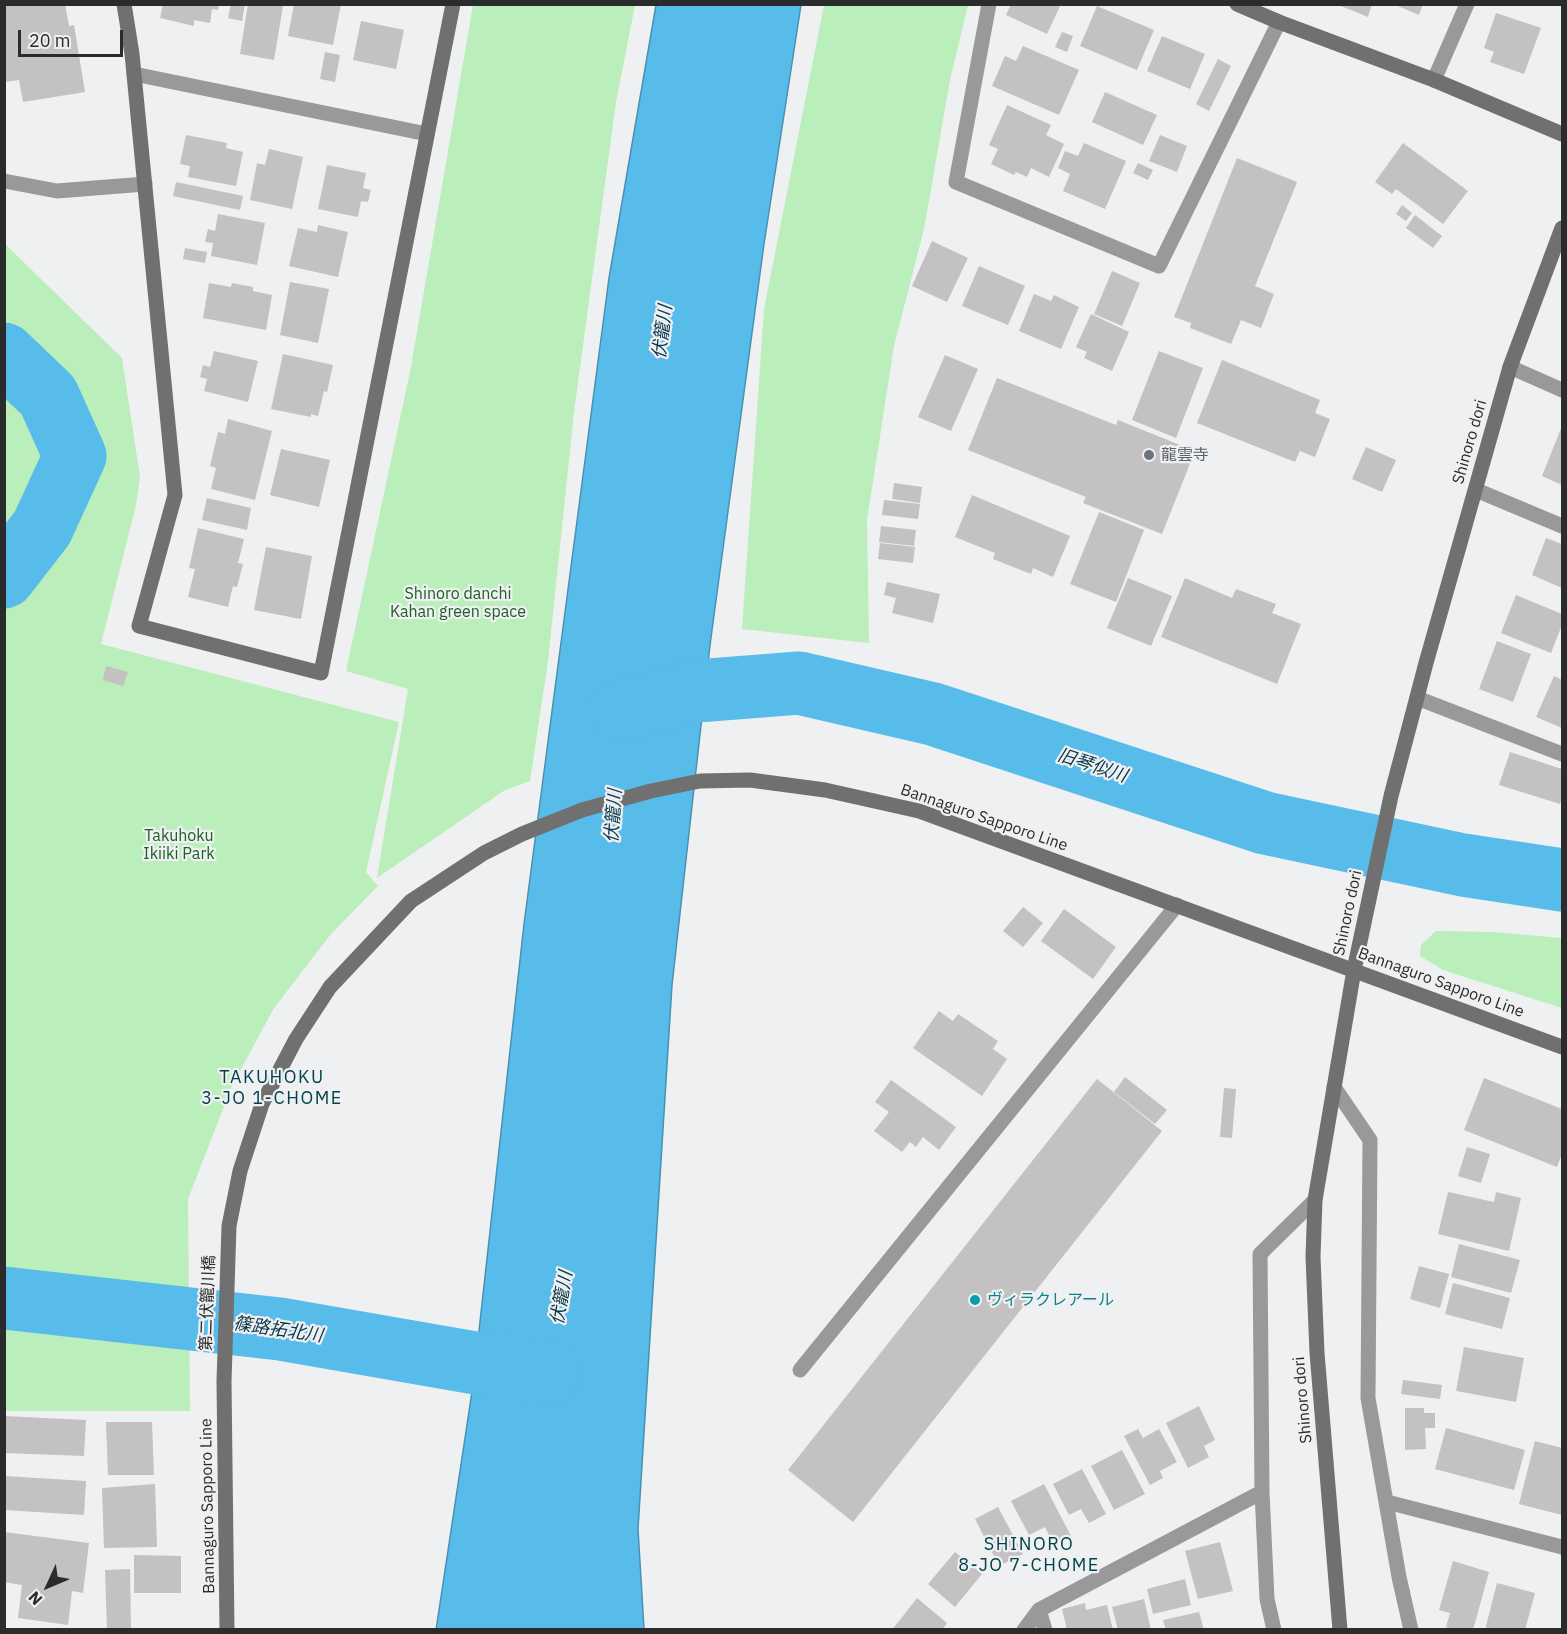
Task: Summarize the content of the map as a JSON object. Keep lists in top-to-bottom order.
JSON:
{
  "streets": {
    "main road": ["Shinoro dori", "Bannaguro Sapporo Line", "第二伏籠川橋"]
  },
  "crossings": [
    ["Shinoro dori", "Bannaguro Sapporo Line"],
    ["Bannaguro Sapporo Line", "第二伏籠川橋"]
  ],
  "districts": ["TAKUHOKU 3-JO 1-CHOME", "SHINORO 8-JO 7-CHOME"],
  "water": ["伏籠川", "旧琴似川", "篠路拓北川"],
  "parks": ["Shinoro danchi Kahan green space", "Takuhoku Ikiiki Park"],
  "places": ["龍雲寺", "ヴィラクレアール"],
  "scale_bar": "20 m",
  "north": "bottom left"
}
